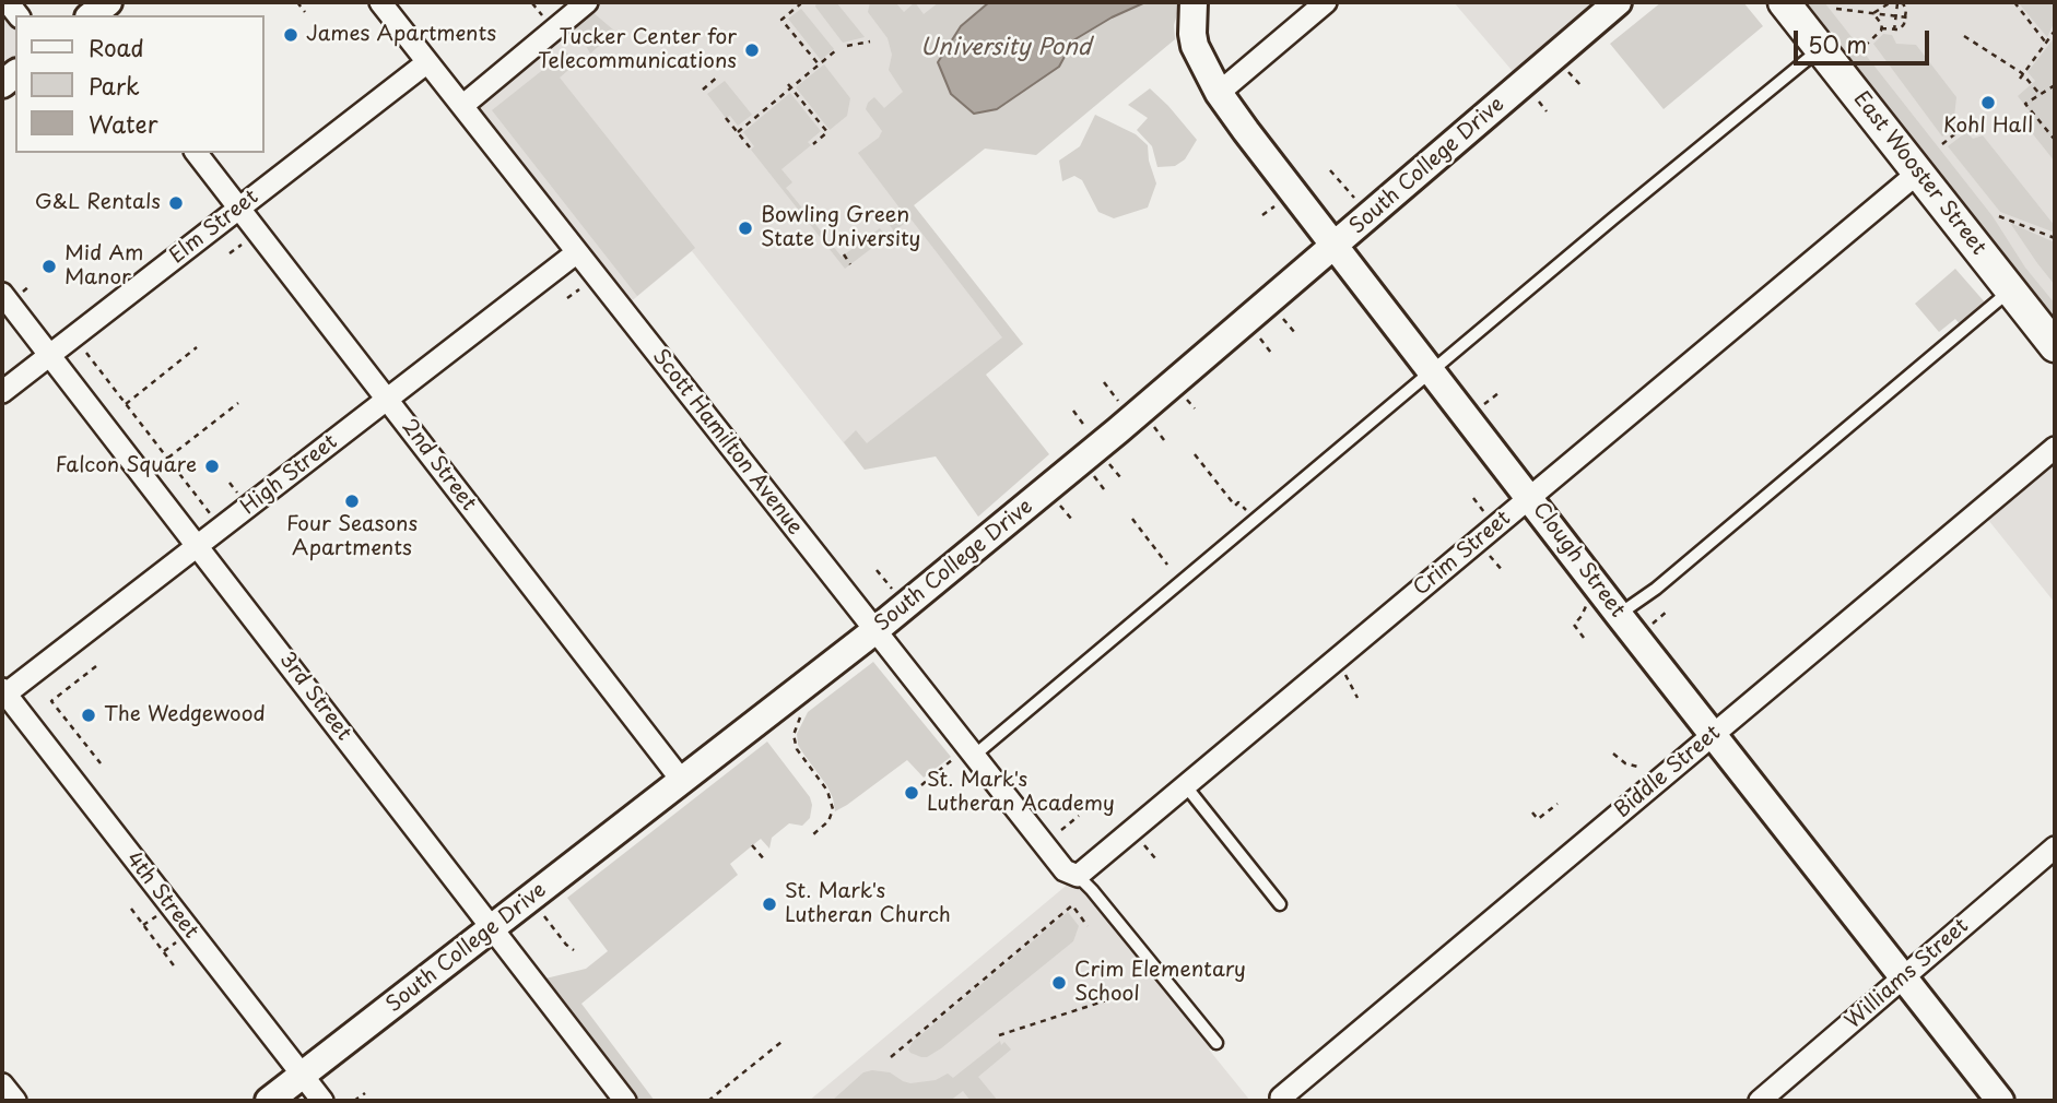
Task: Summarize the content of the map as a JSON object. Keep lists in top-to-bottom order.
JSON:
{
  "streets": {
    "main road": ["East Wooster Street"],
    "street": [
      "South College Drive",
      "Elm Street",
      "Scott Hamilton Avenue",
      "2nd Street",
      "High Street",
      "Crim Street",
      "Clough Street",
      "3rd Street",
      "Biddle Street",
      "4th Street",
      "Williams Street"
    ]
  },
  "crossings": [
    ["South College Drive", "Scott Hamilton Avenue"],
    ["South College Drive", "2nd Street"],
    ["South College Drive", "Clough Street"],
    ["South College Drive", "3rd Street"],
    ["South College Drive", "4th Street"],
    ["East Wooster Street", "Crim Street"],
    ["Elm Street", "Scott Hamilton Avenue"],
    ["Elm Street", "2nd Street"],
    ["Elm Street", "3rd Street"],
    ["Scott Hamilton Avenue", "High Street"],
    ["Scott Hamilton Avenue", "Crim Street"],
    ["2nd Street", "High Street"],
    ["High Street", "3rd Street"],
    ["High Street", "4th Street"],
    ["Crim Street", "Clough Street"],
    ["Clough Street", "Biddle Street"],
    ["Clough Street", "Williams Street"]
  ],
  "water": ["University Pond"],
  "places": [
    "James Apartments",
    "Tucker Center for Telecommunications",
    "Kohl Hall",
    "G&L Rentals",
    "Bowling Green State University",
    "Mid Am Manor",
    "Falcon Square",
    "Four Seasons Apartments",
    "The Wedgewood",
    "St. Mark's Lutheran Academy",
    "St. Mark's Lutheran Church",
    "Crim Elementary School"
  ],
  "legend": ["Road", "Park", "Water"],
  "scale_bar": "50 m"
}
